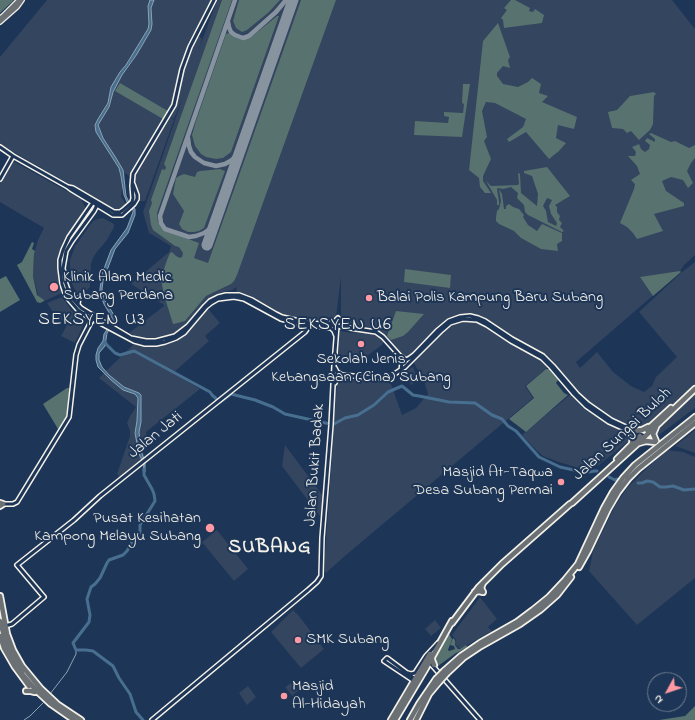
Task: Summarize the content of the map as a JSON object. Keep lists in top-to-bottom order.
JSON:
{
  "streets": {
    "highway": ["Jalan Sungai Buloh"],
    "main road": ["Jalan Jati", "Jalan Bukit Badak"]
  },
  "districts": ["SEKSYEN U3", "SEKSYEN U6", "SUBANG"],
  "places": [
    "Klinik Alam Medic Subang Perdana",
    "Balai Polis Kampung Baru Subang",
    "Sekolah Jenis Kebangsaan (Cina) Subang",
    "Masjid At-Taqwa Desa Subang Permai",
    "Pusat Kesihatan Kampong Melayu Subang",
    "SMK Subang",
    "Masjid Al-Hidayah"
  ],
  "north": "bottom left"
}
